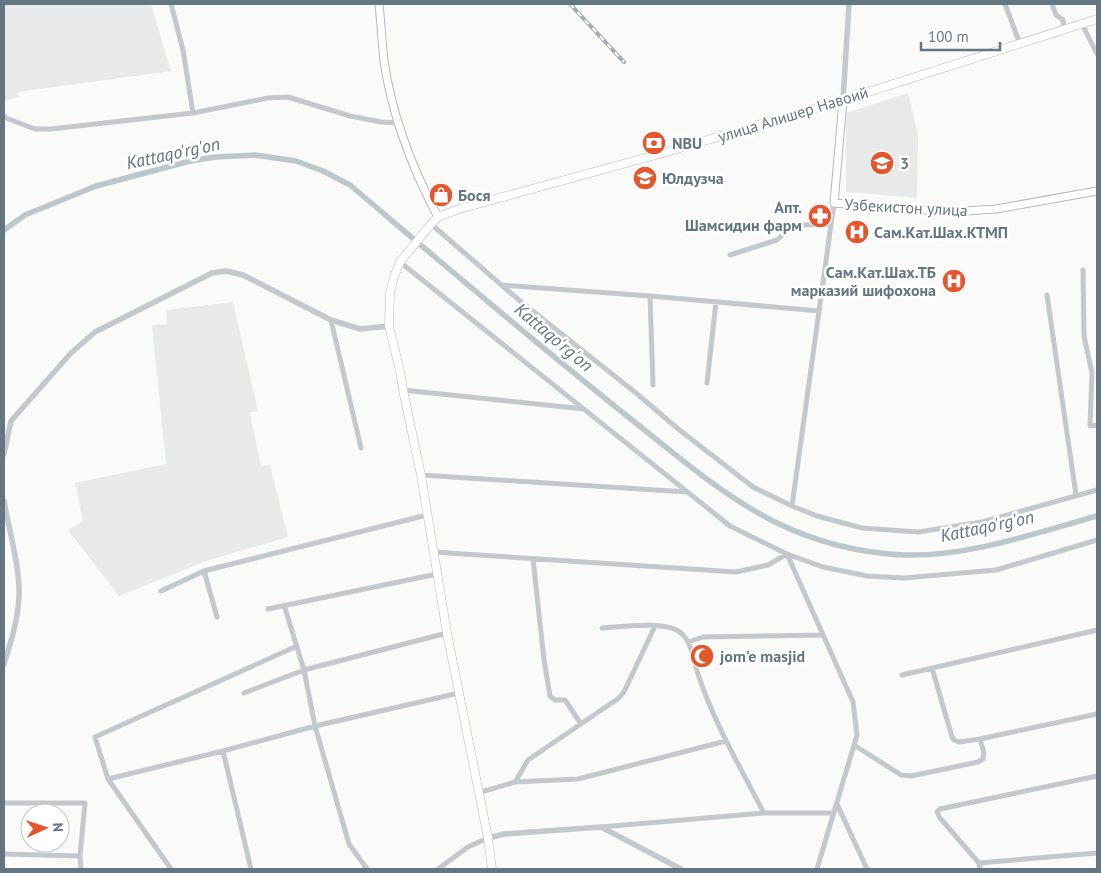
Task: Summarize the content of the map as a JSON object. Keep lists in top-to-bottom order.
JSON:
{
  "streets": {
    "main road": ["улица Алишер Навоий", "Узбекистон улица"]
  },
  "water": ["Kattaqo'rg'on"],
  "places": {
    "bank": ["NBU"],
    "school or university": ["3", "Юлдузча"],
    "shop": ["Бося"],
    "pharmacy": ["Апт. Шамсидин фарм"],
    "hospital": ["Сам.Кат.Шах.КТМП", "Сам.Кат.Шах.ТБ марказий шифохона"],
    "mosque": ["jom'e masjid"]
  },
  "scale_bar": "100 m",
  "north": "right"
}
